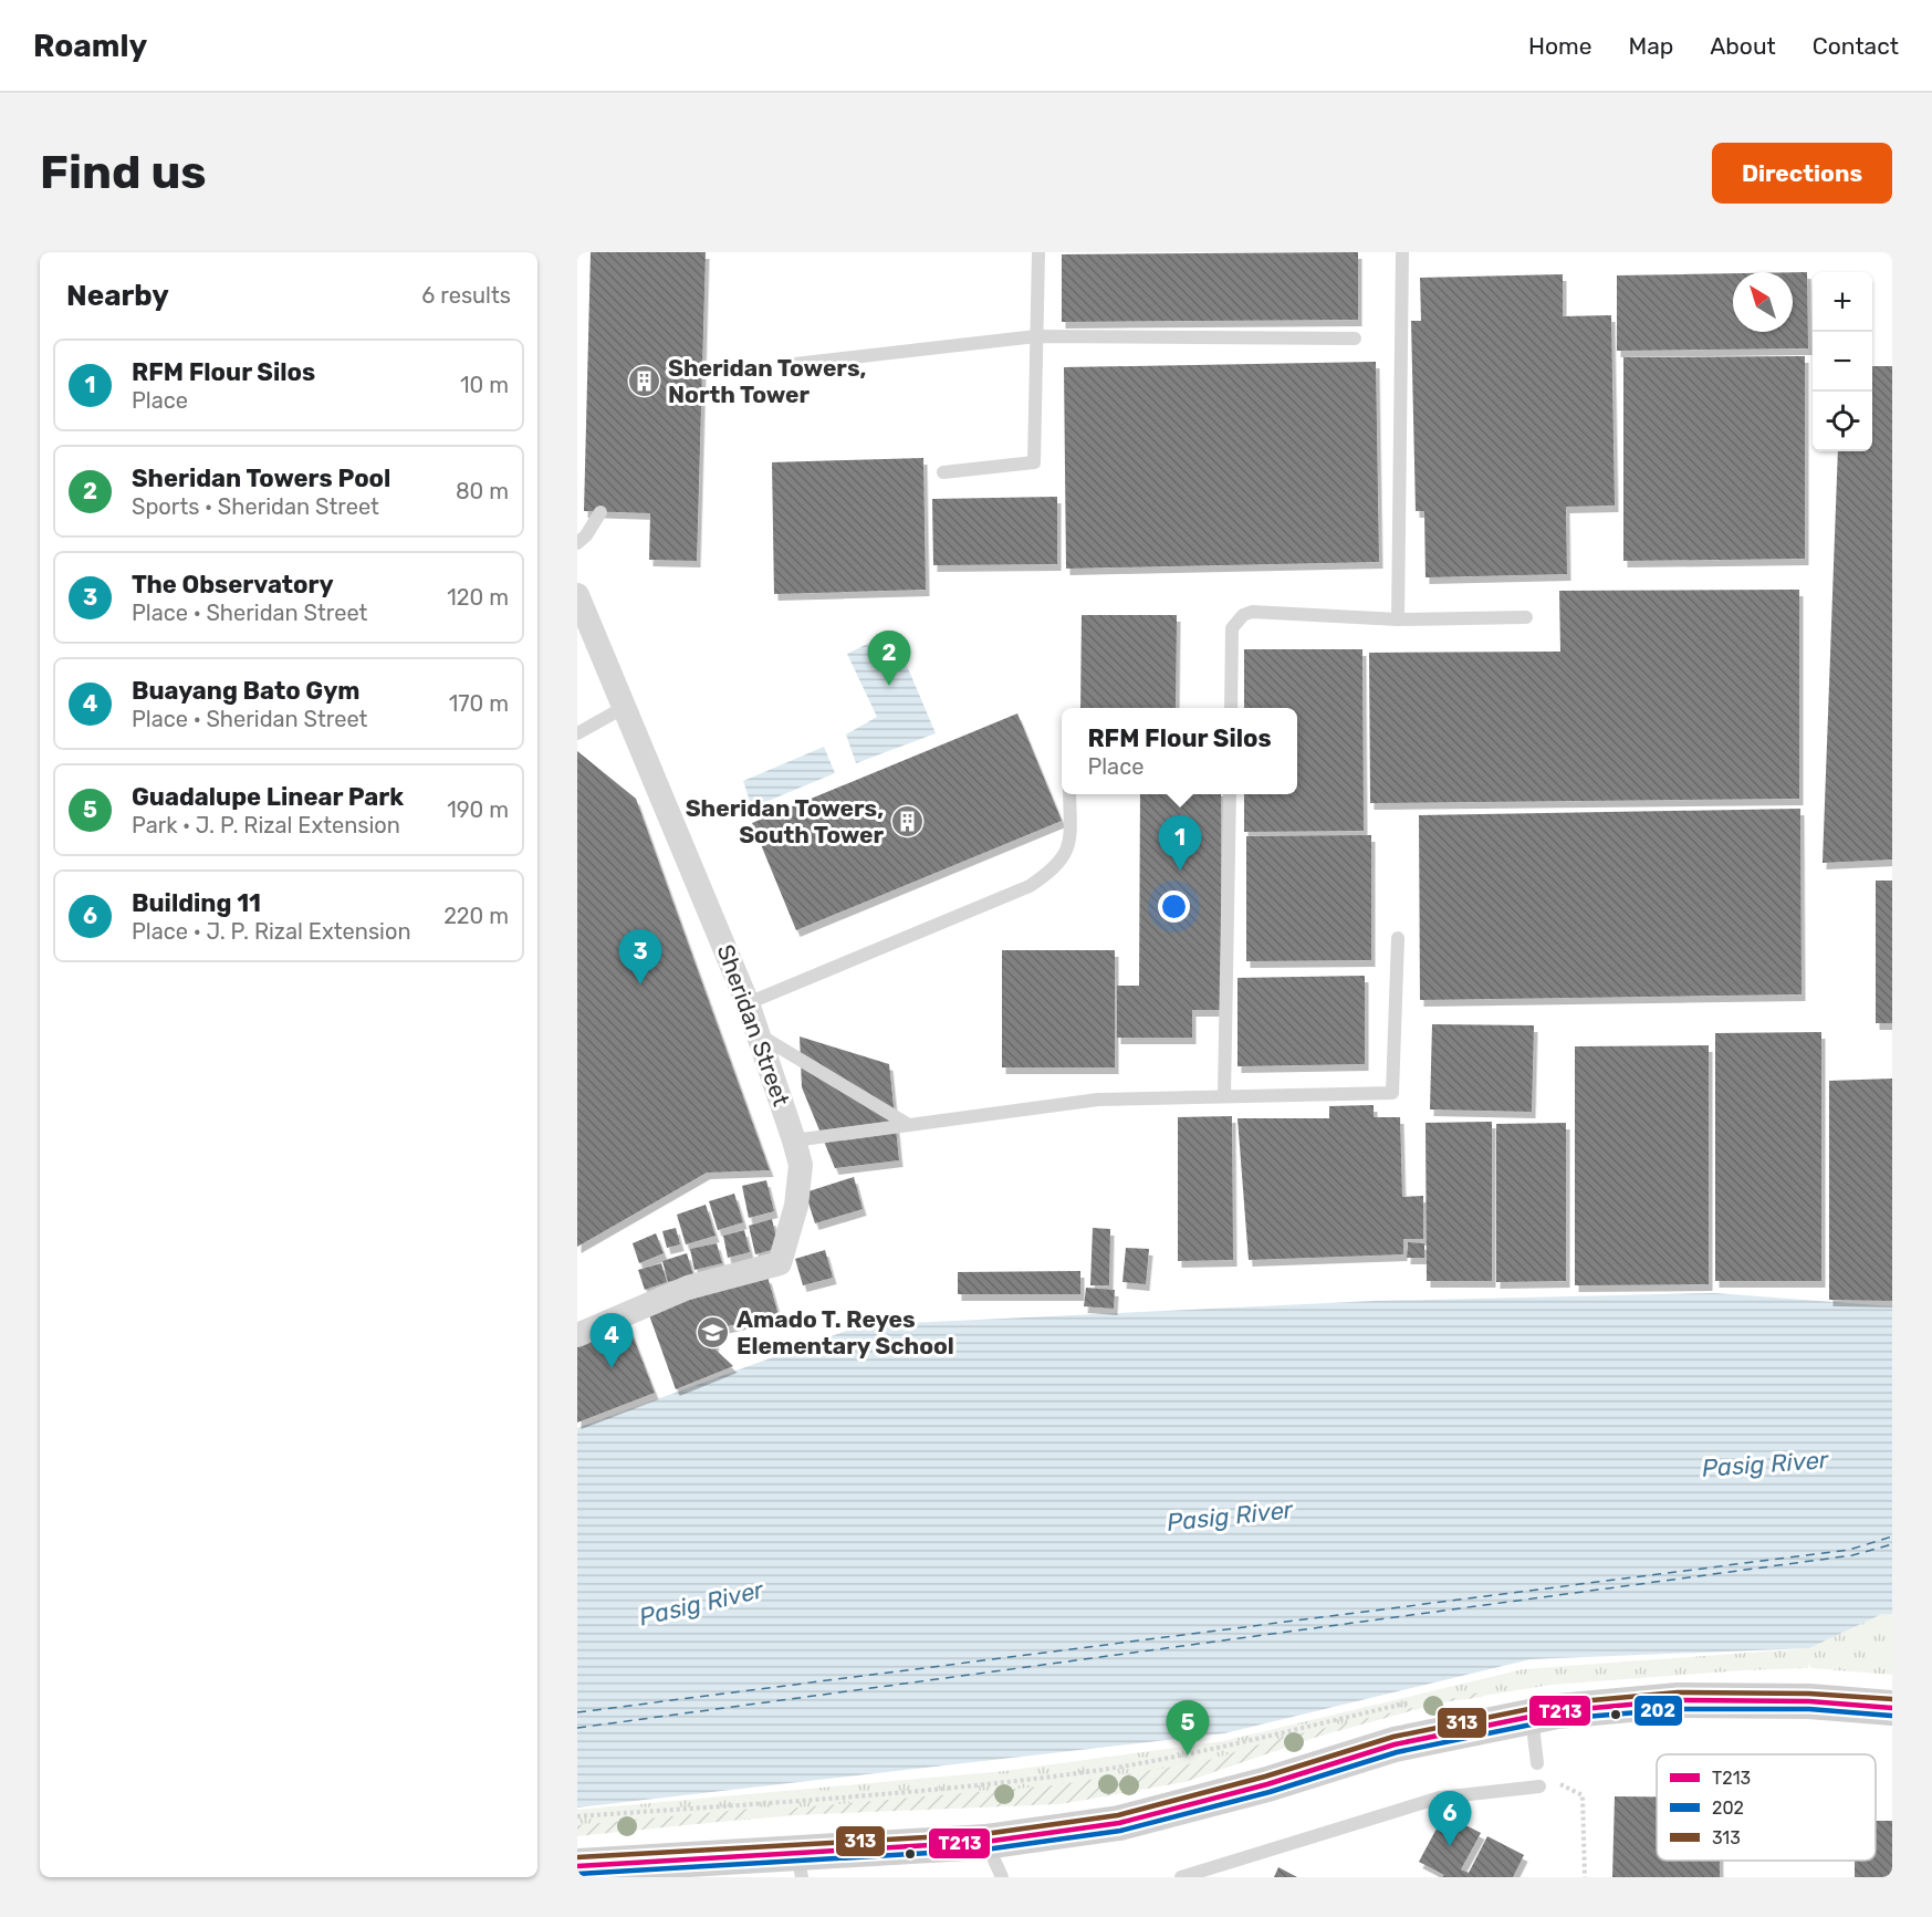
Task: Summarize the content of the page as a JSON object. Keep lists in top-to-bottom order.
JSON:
{
  "streets": {
    "street": ["Sheridan Street"]
  },
  "water": ["Pasig River"],
  "places": {
    "building": ["Sheridan Towers, North Tower", "Sheridan Towers, South Tower"],
    "school or university": ["Amado T. Reyes Elementary School"]
  },
  "lines": ["transit line 313", "transit line T213", "transit line 202"],
  "legend": ["T213", "202", "313"],
  "north": "top left",
  "page": {
    "header": "Roamly",
    "nav": [
      "Home",
      "Map",
      "About",
      "Contact"
    ],
    "buttons": "Directions",
    "title": "Find us",
    "heading": ["Nearby", "6 results"],
    "map_buttons": ["+", "−"],
    "list": [
      {
        "mark": "1",
        "name": "RFM Flour Silos",
        "note": "Place",
        "value": "10 m"
      },
      {
        "mark": "2",
        "name": "Sheridan Towers Pool",
        "note": "Sports · Sheridan Street",
        "value": "80 m"
      },
      {
        "mark": "3",
        "name": "The Observatory",
        "note": "Place · Sheridan Street",
        "value": "120 m"
      },
      {
        "mark": "4",
        "name": "Buayang Bato Gym",
        "note": "Place · Sheridan Street",
        "value": "170 m"
      },
      {
        "mark": "5",
        "name": "Guadalupe Linear Park",
        "note": "Park · J. P. Rizal Extension",
        "value": "190 m"
      },
      {
        "mark": "6",
        "name": "Building 11",
        "note": "Place · J. P. Rizal Extension",
        "value": "220 m"
      }
    ],
    "pins": [
      "2",
      "1",
      "3",
      "4",
      "5",
      "6"
    ],
    "popup": ["RFM Flour Silos", "Place"]
  }
}
